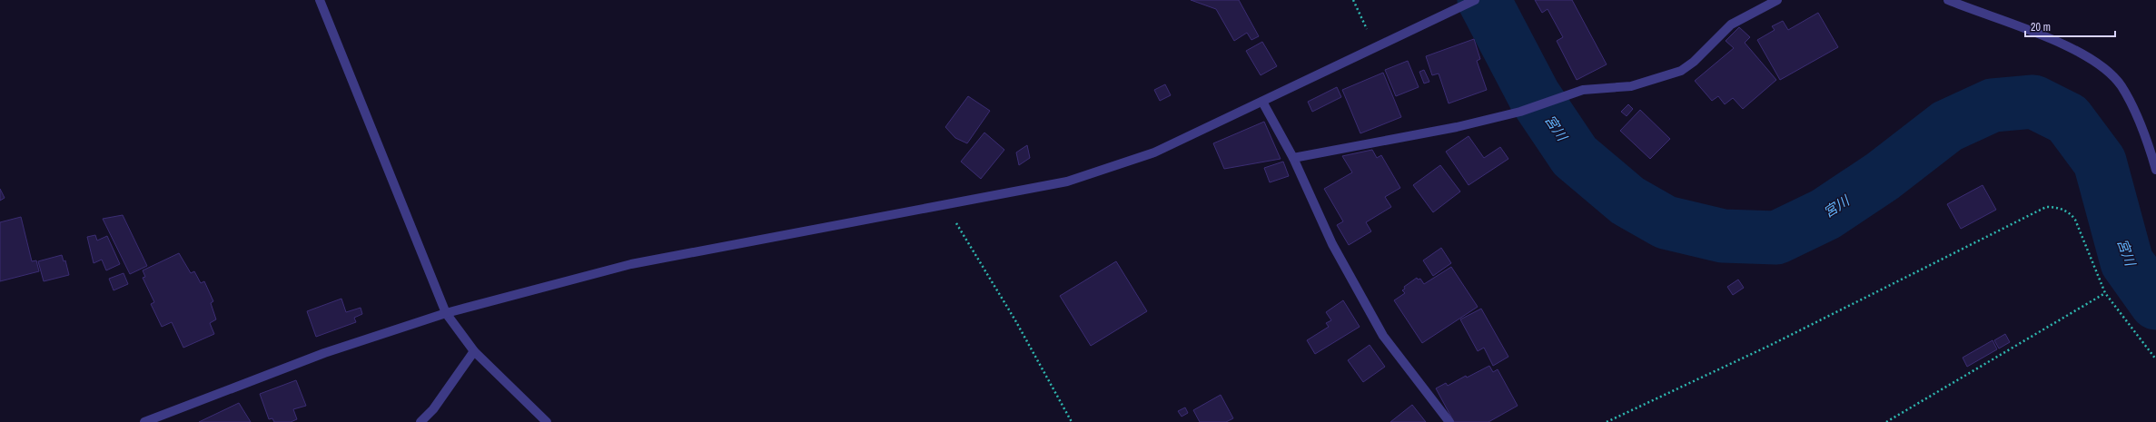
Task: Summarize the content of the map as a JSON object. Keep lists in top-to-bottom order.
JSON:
{
  "water": ["宮川"],
  "scale_bar": "20 m"
}
